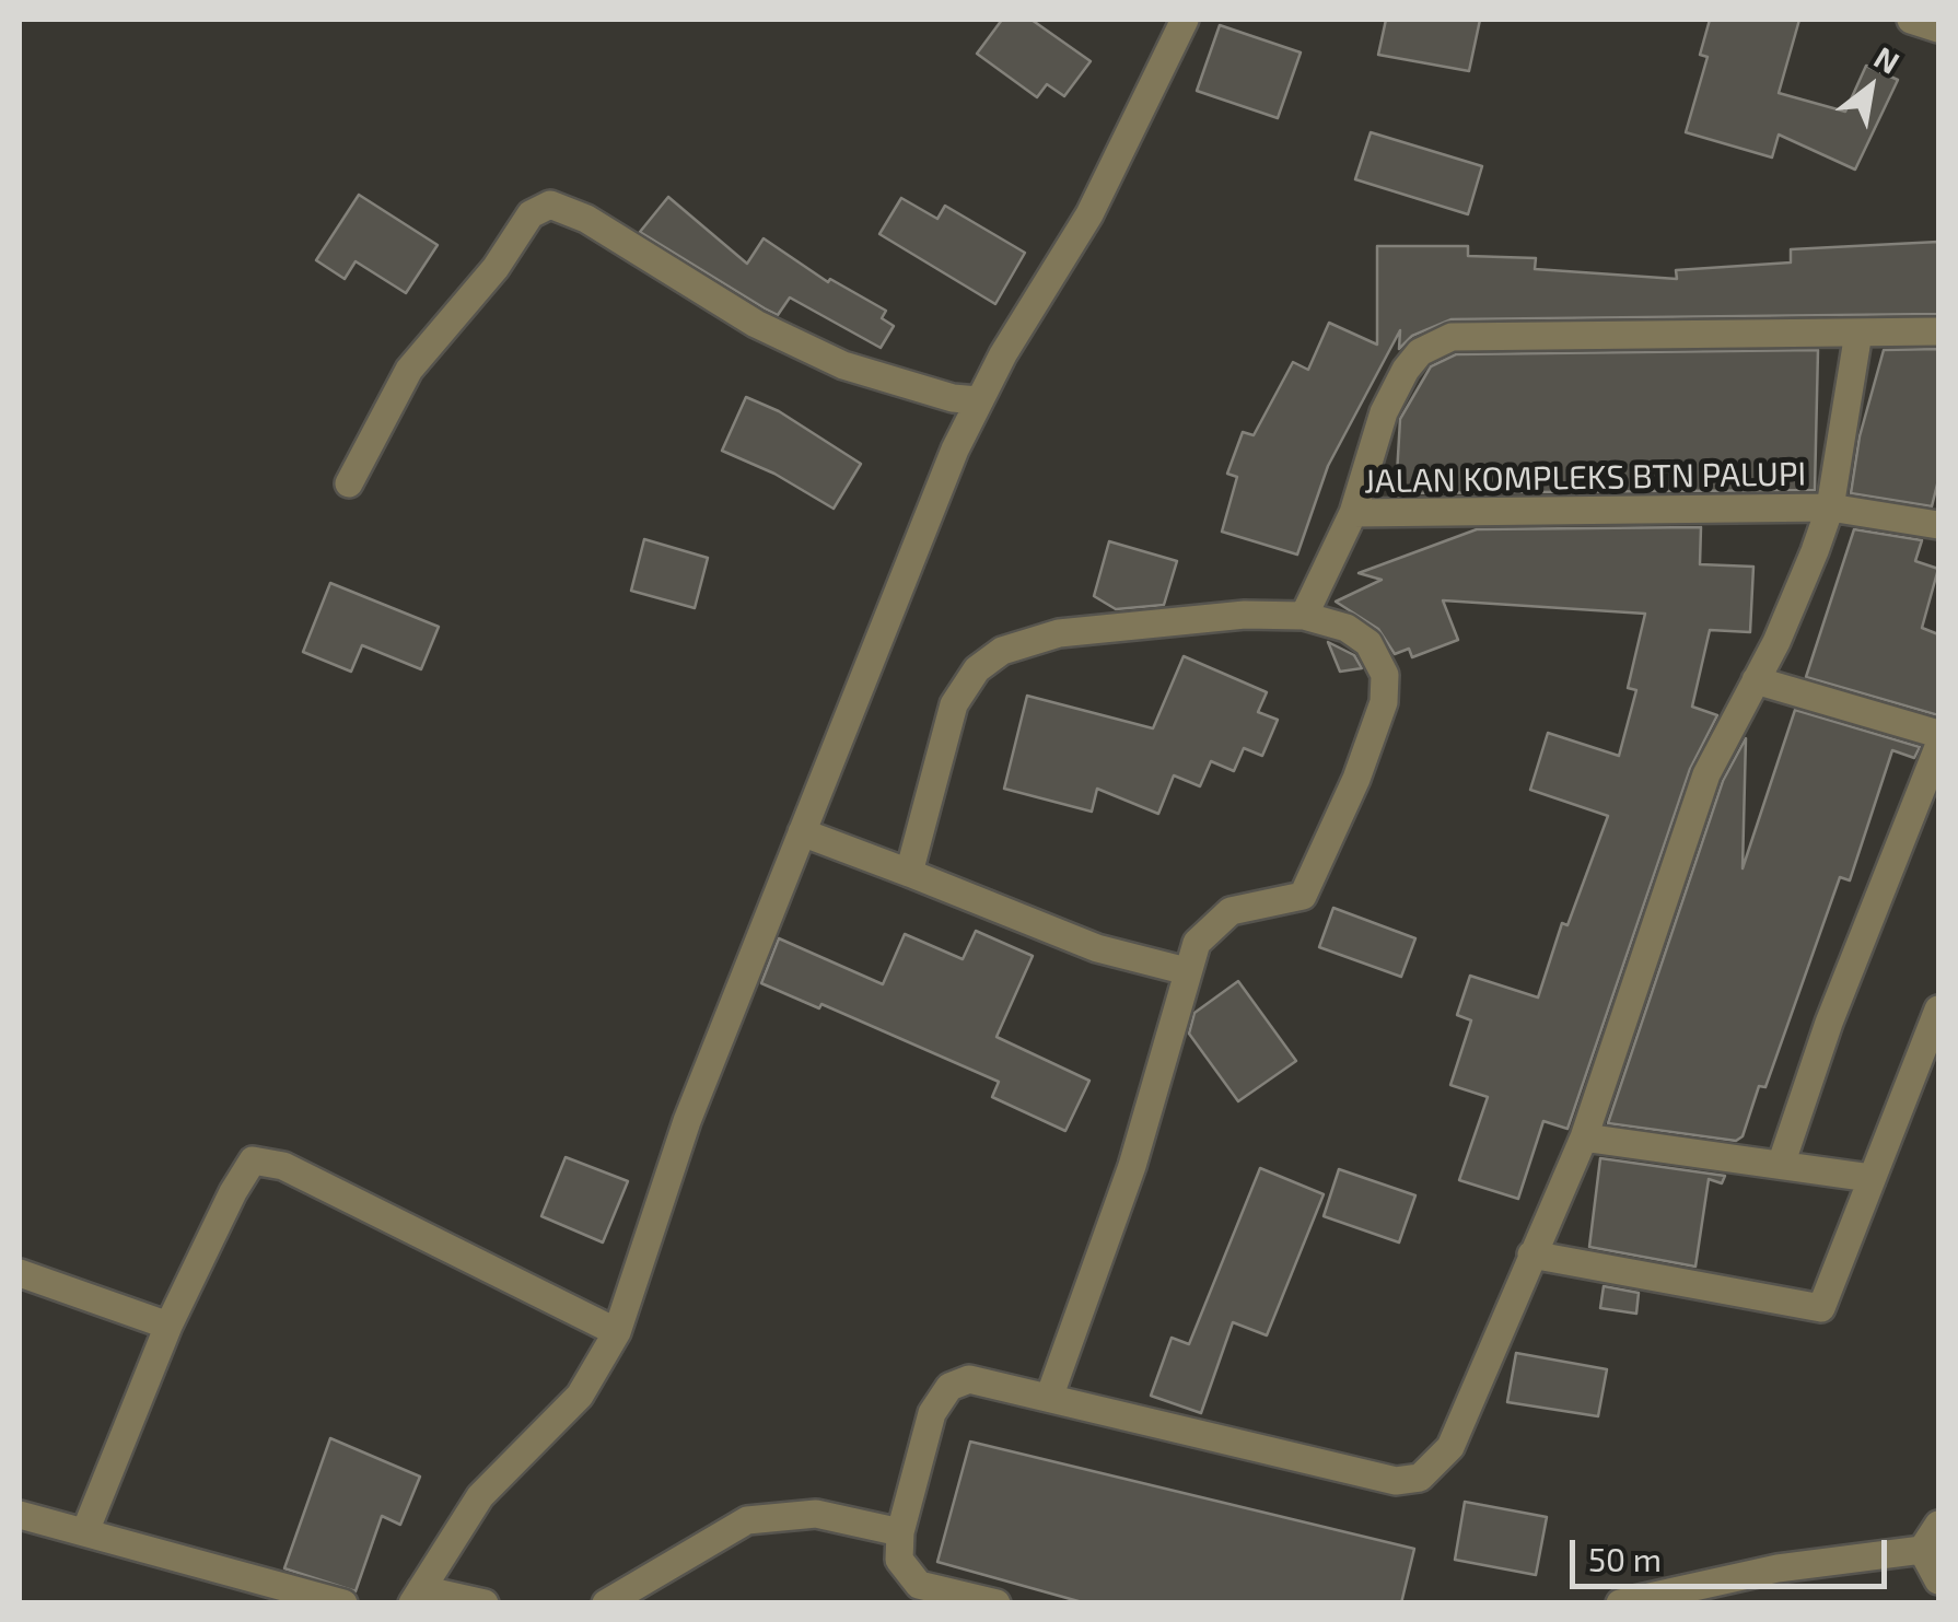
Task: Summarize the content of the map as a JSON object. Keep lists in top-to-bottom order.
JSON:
{
  "streets": {
    "street": ["JALAN KOMPLEKS BTN PALUPI"]
  },
  "scale_bar": "50 m",
  "north": "top right"
}
